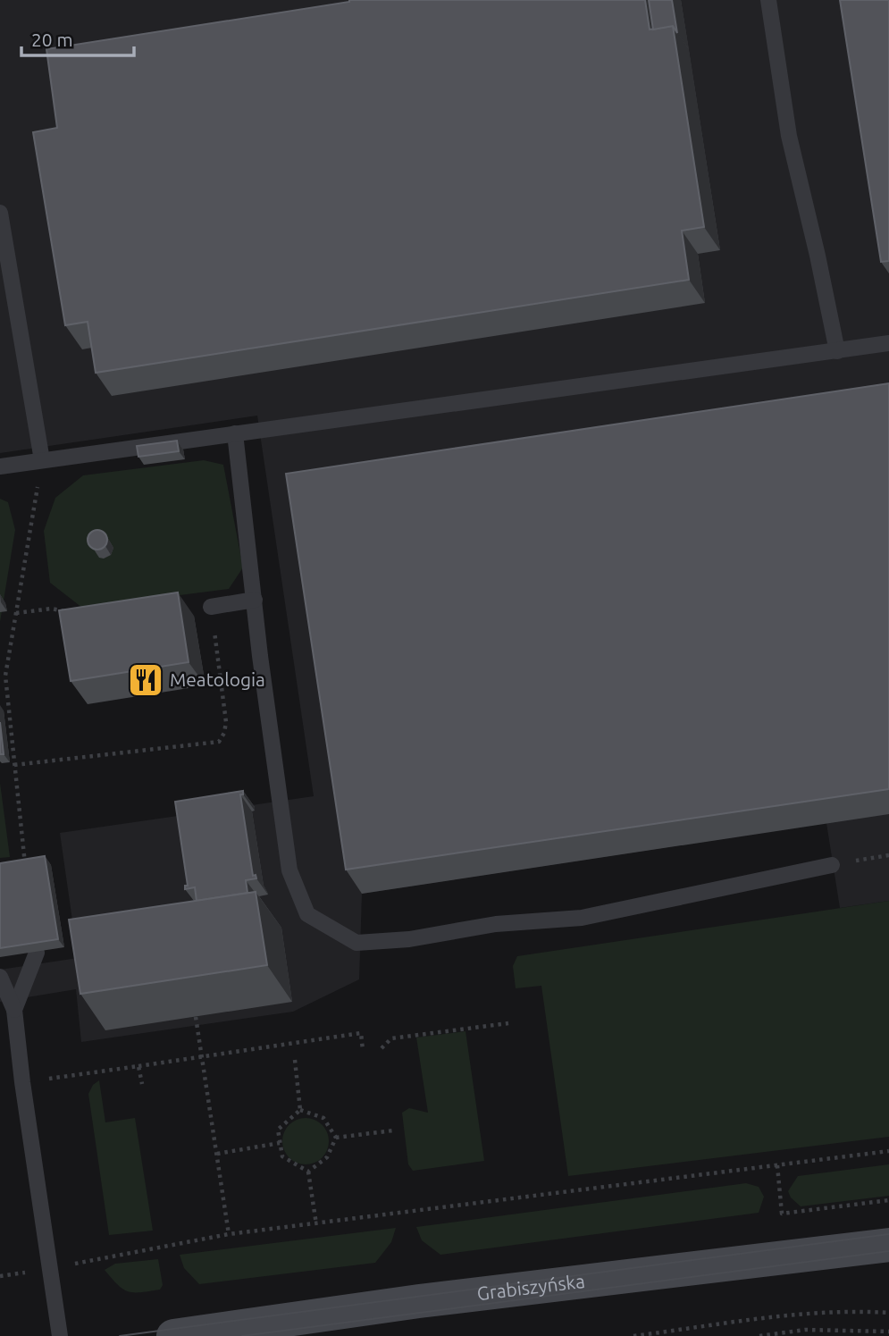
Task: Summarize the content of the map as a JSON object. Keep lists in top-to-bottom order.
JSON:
{
  "streets": {
    "main road": ["Grabiszyńska"]
  },
  "places": {
    "restaurant": ["Meatologia"]
  },
  "scale_bar": "20 m"
}
